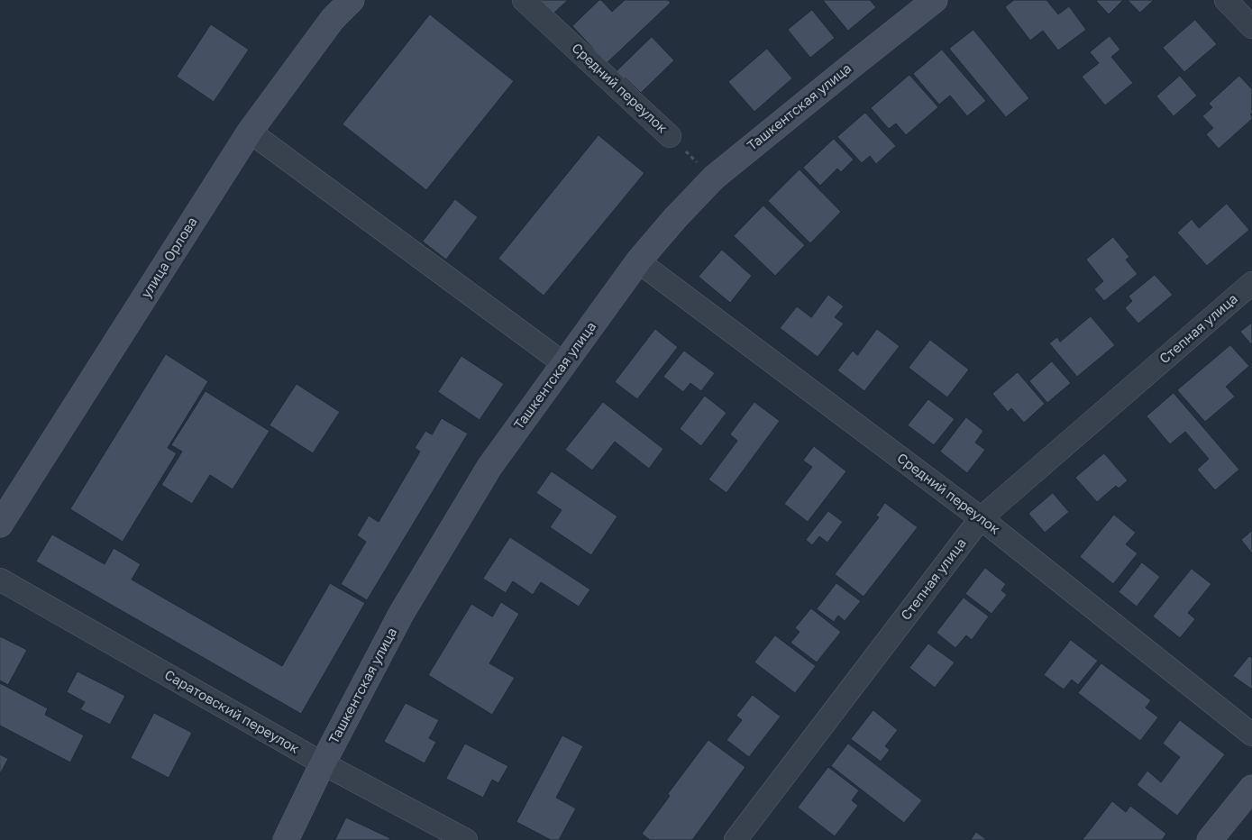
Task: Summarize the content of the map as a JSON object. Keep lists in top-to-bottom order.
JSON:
{
  "streets": {
    "street": [
      "Средний переулок",
      "Ташкентская улица",
      "улица Орлова",
      "Степная улица",
      "Саратовский переулок"
    ]
  },
  "crossings": [
    ["Средний переулок", "Ташкентская улица"],
    ["Средний переулок", "Степная улица"],
    ["Ташкентская улица", "Саратовский переулок"]
  ]
}
